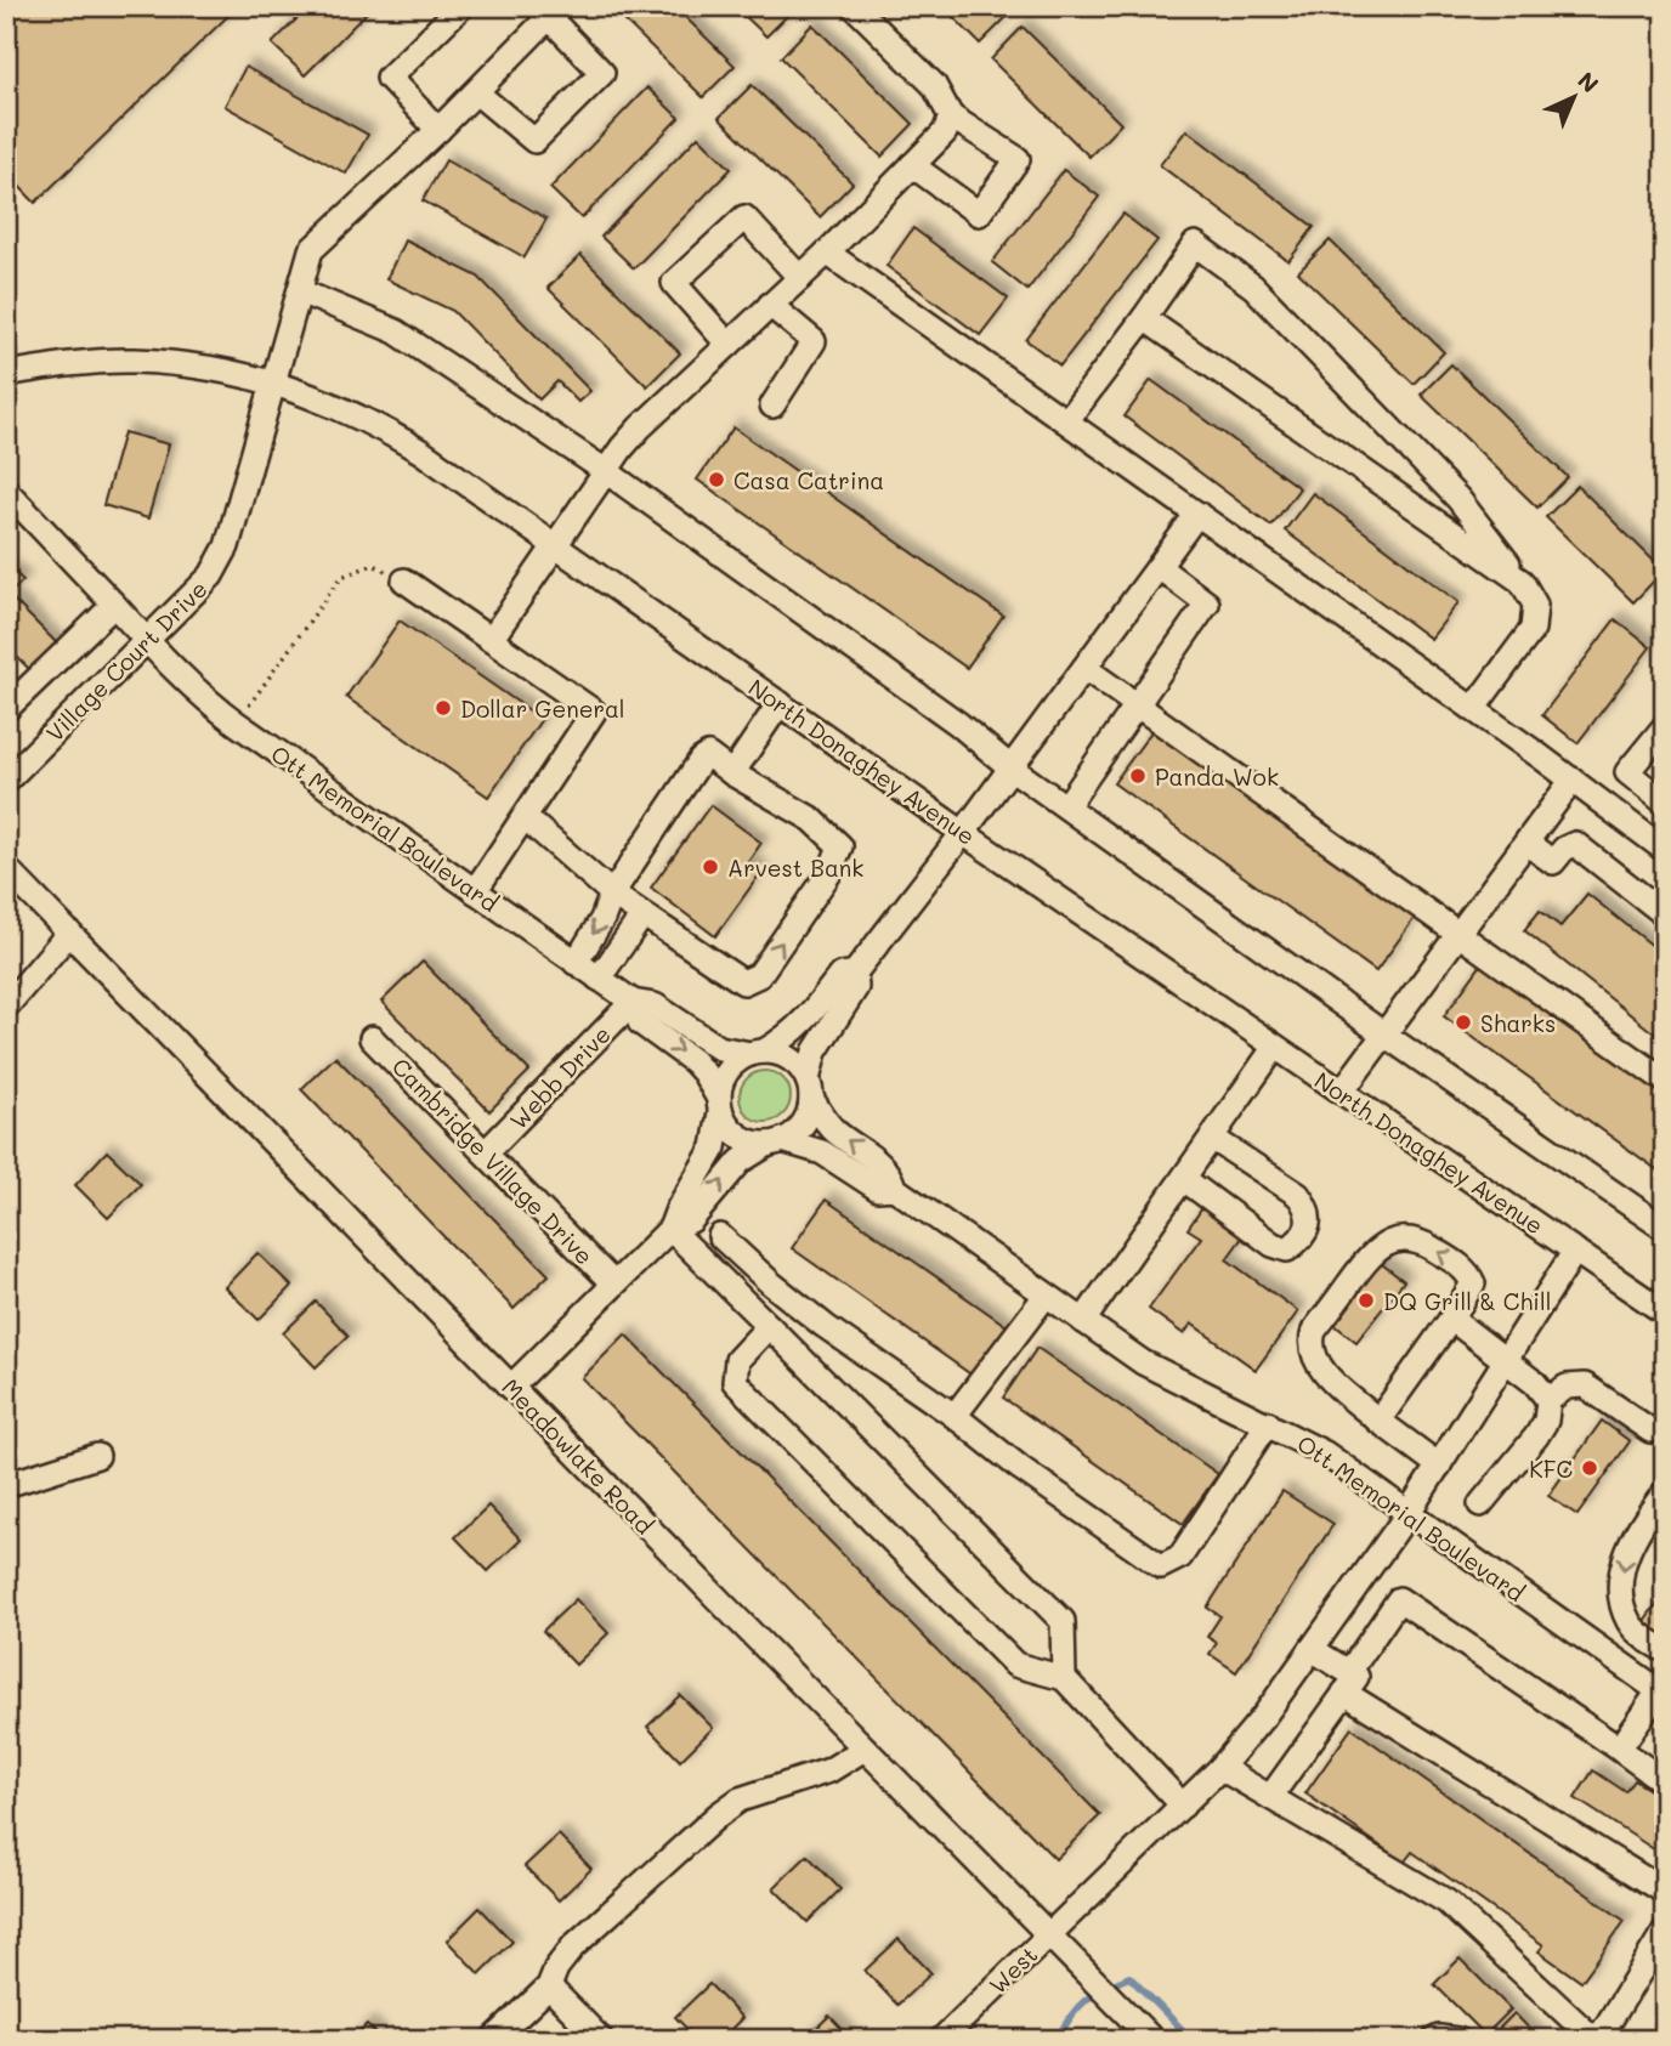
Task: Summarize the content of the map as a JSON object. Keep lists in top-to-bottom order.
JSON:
{
  "streets": {
    "street": [
      "Village Court Drive",
      "North Donaghey Avenue",
      "Ott Memorial Boulevard",
      "Webb Drive",
      "Cambridge Village Drive",
      "Meadowlake Road",
      "West"
    ]
  },
  "crossings": [
    ["Village Court Drive", "North Donaghey Avenue"],
    ["Village Court Drive", "Ott Memorial Boulevard"],
    ["North Donaghey Avenue", "West"],
    ["Ott Memorial Boulevard", "Webb Drive"],
    ["Ott Memorial Boulevard", "West"],
    ["Webb Drive", "Cambridge Village Drive"],
    ["Meadowlake Road", "West"]
  ],
  "places": [
    "Casa Catrina",
    "Dollar General",
    "Panda Wok",
    "Arvest Bank",
    "Sharks",
    "DQ Grill & Chill",
    "KFC"
  ],
  "north": "top right"
}
